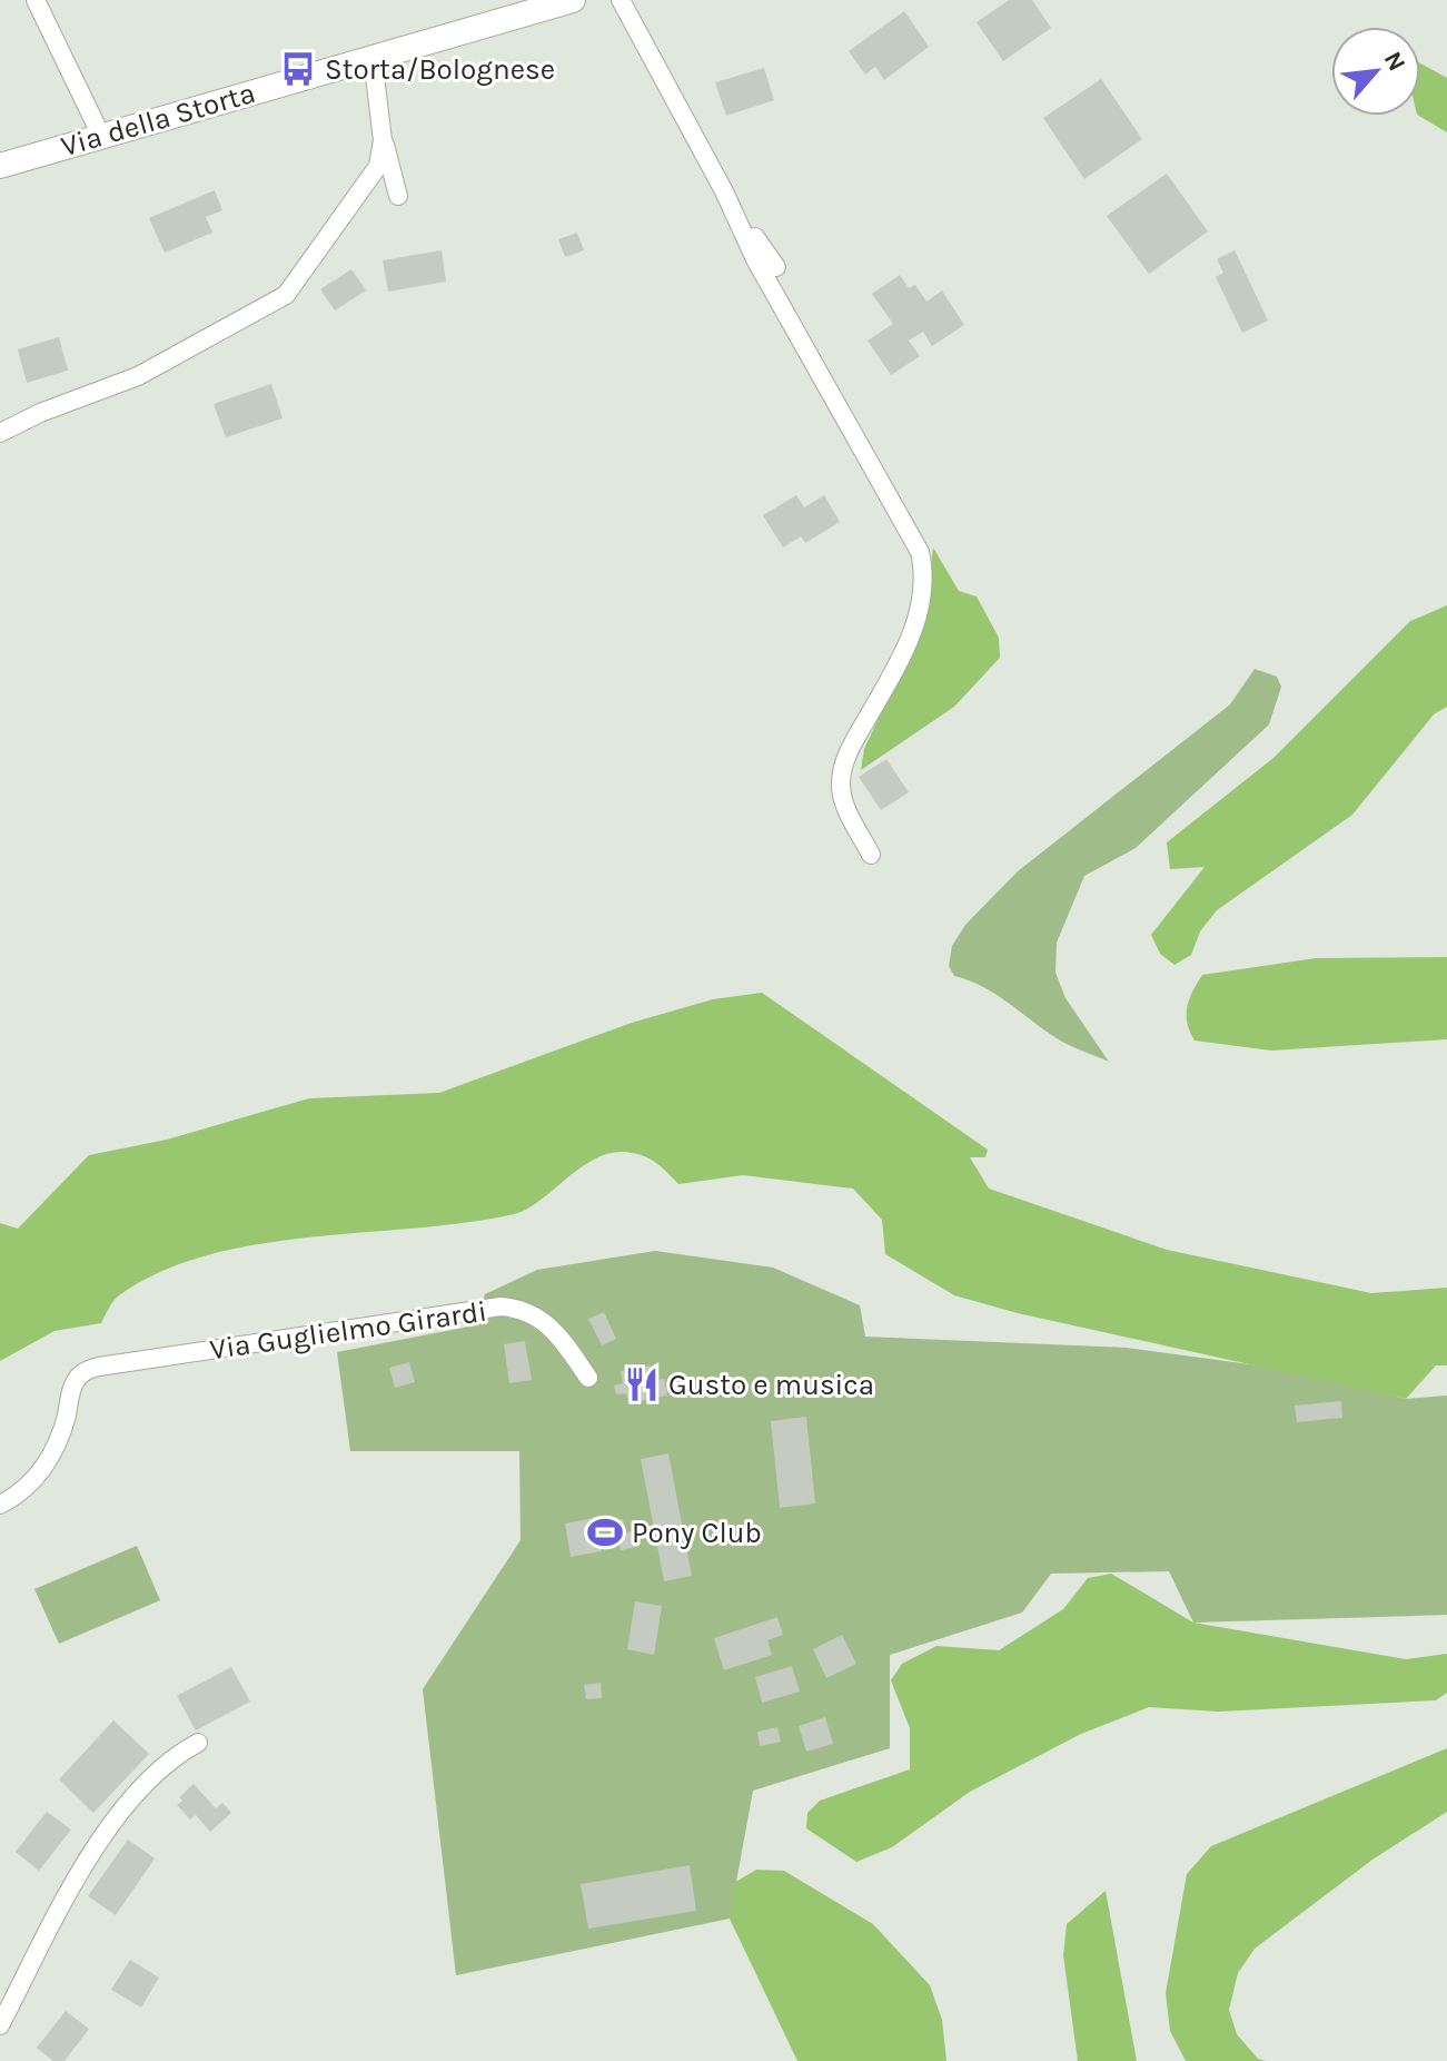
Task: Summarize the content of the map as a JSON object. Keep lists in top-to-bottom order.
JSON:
{
  "streets": {
    "main road": ["Via della Storta"],
    "street": ["Via Guglielmo Girardi"]
  },
  "places": {
    "bus stop": ["Storta/Bolognese"],
    "restaurant": ["Gusto e musica"],
    "sports": ["Pony Club"]
  },
  "north": "top right"
}
